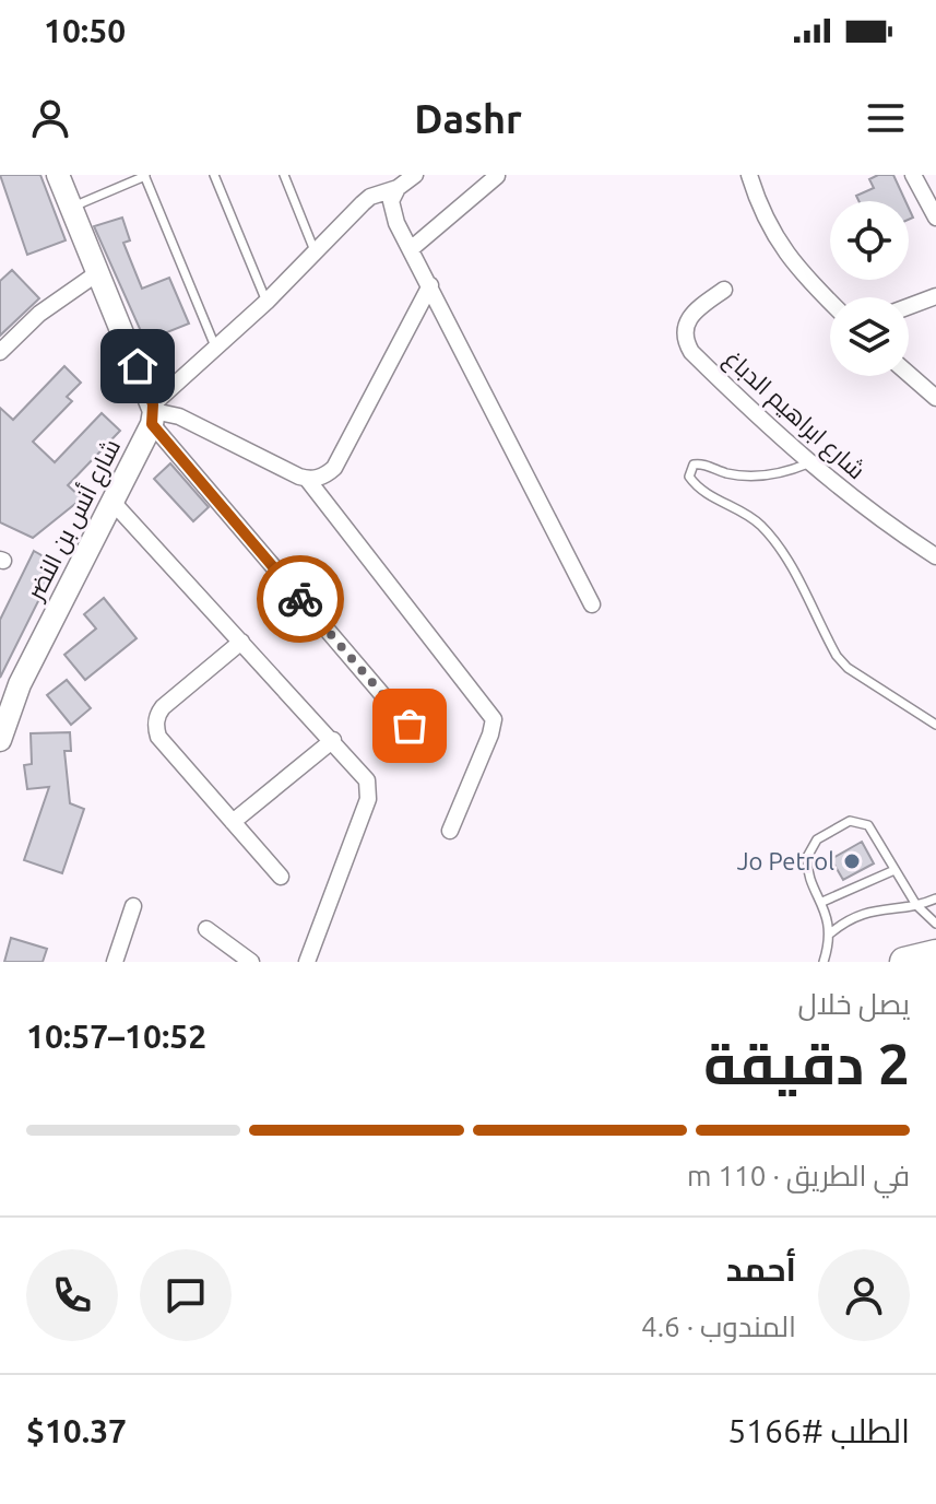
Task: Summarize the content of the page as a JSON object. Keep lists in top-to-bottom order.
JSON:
{
  "streets": {
    "street": ["شارع ابراهيم الدباغ", "شارع أنس بن النضر"]
  },
  "places": ["Jo Petrol"],
  "page": {
    "status": "10:50",
    "header": "Dashr",
    "heading": ["2 دقيقة", "يصل خلال", "10:52–10:57"],
    "panel": [
      "أحمد",
      "المندوب · 4.6",
      "الطلب #5166",
      "$10.37"
    ],
    "bar": "في الطريق · 110 m"
  }
}
